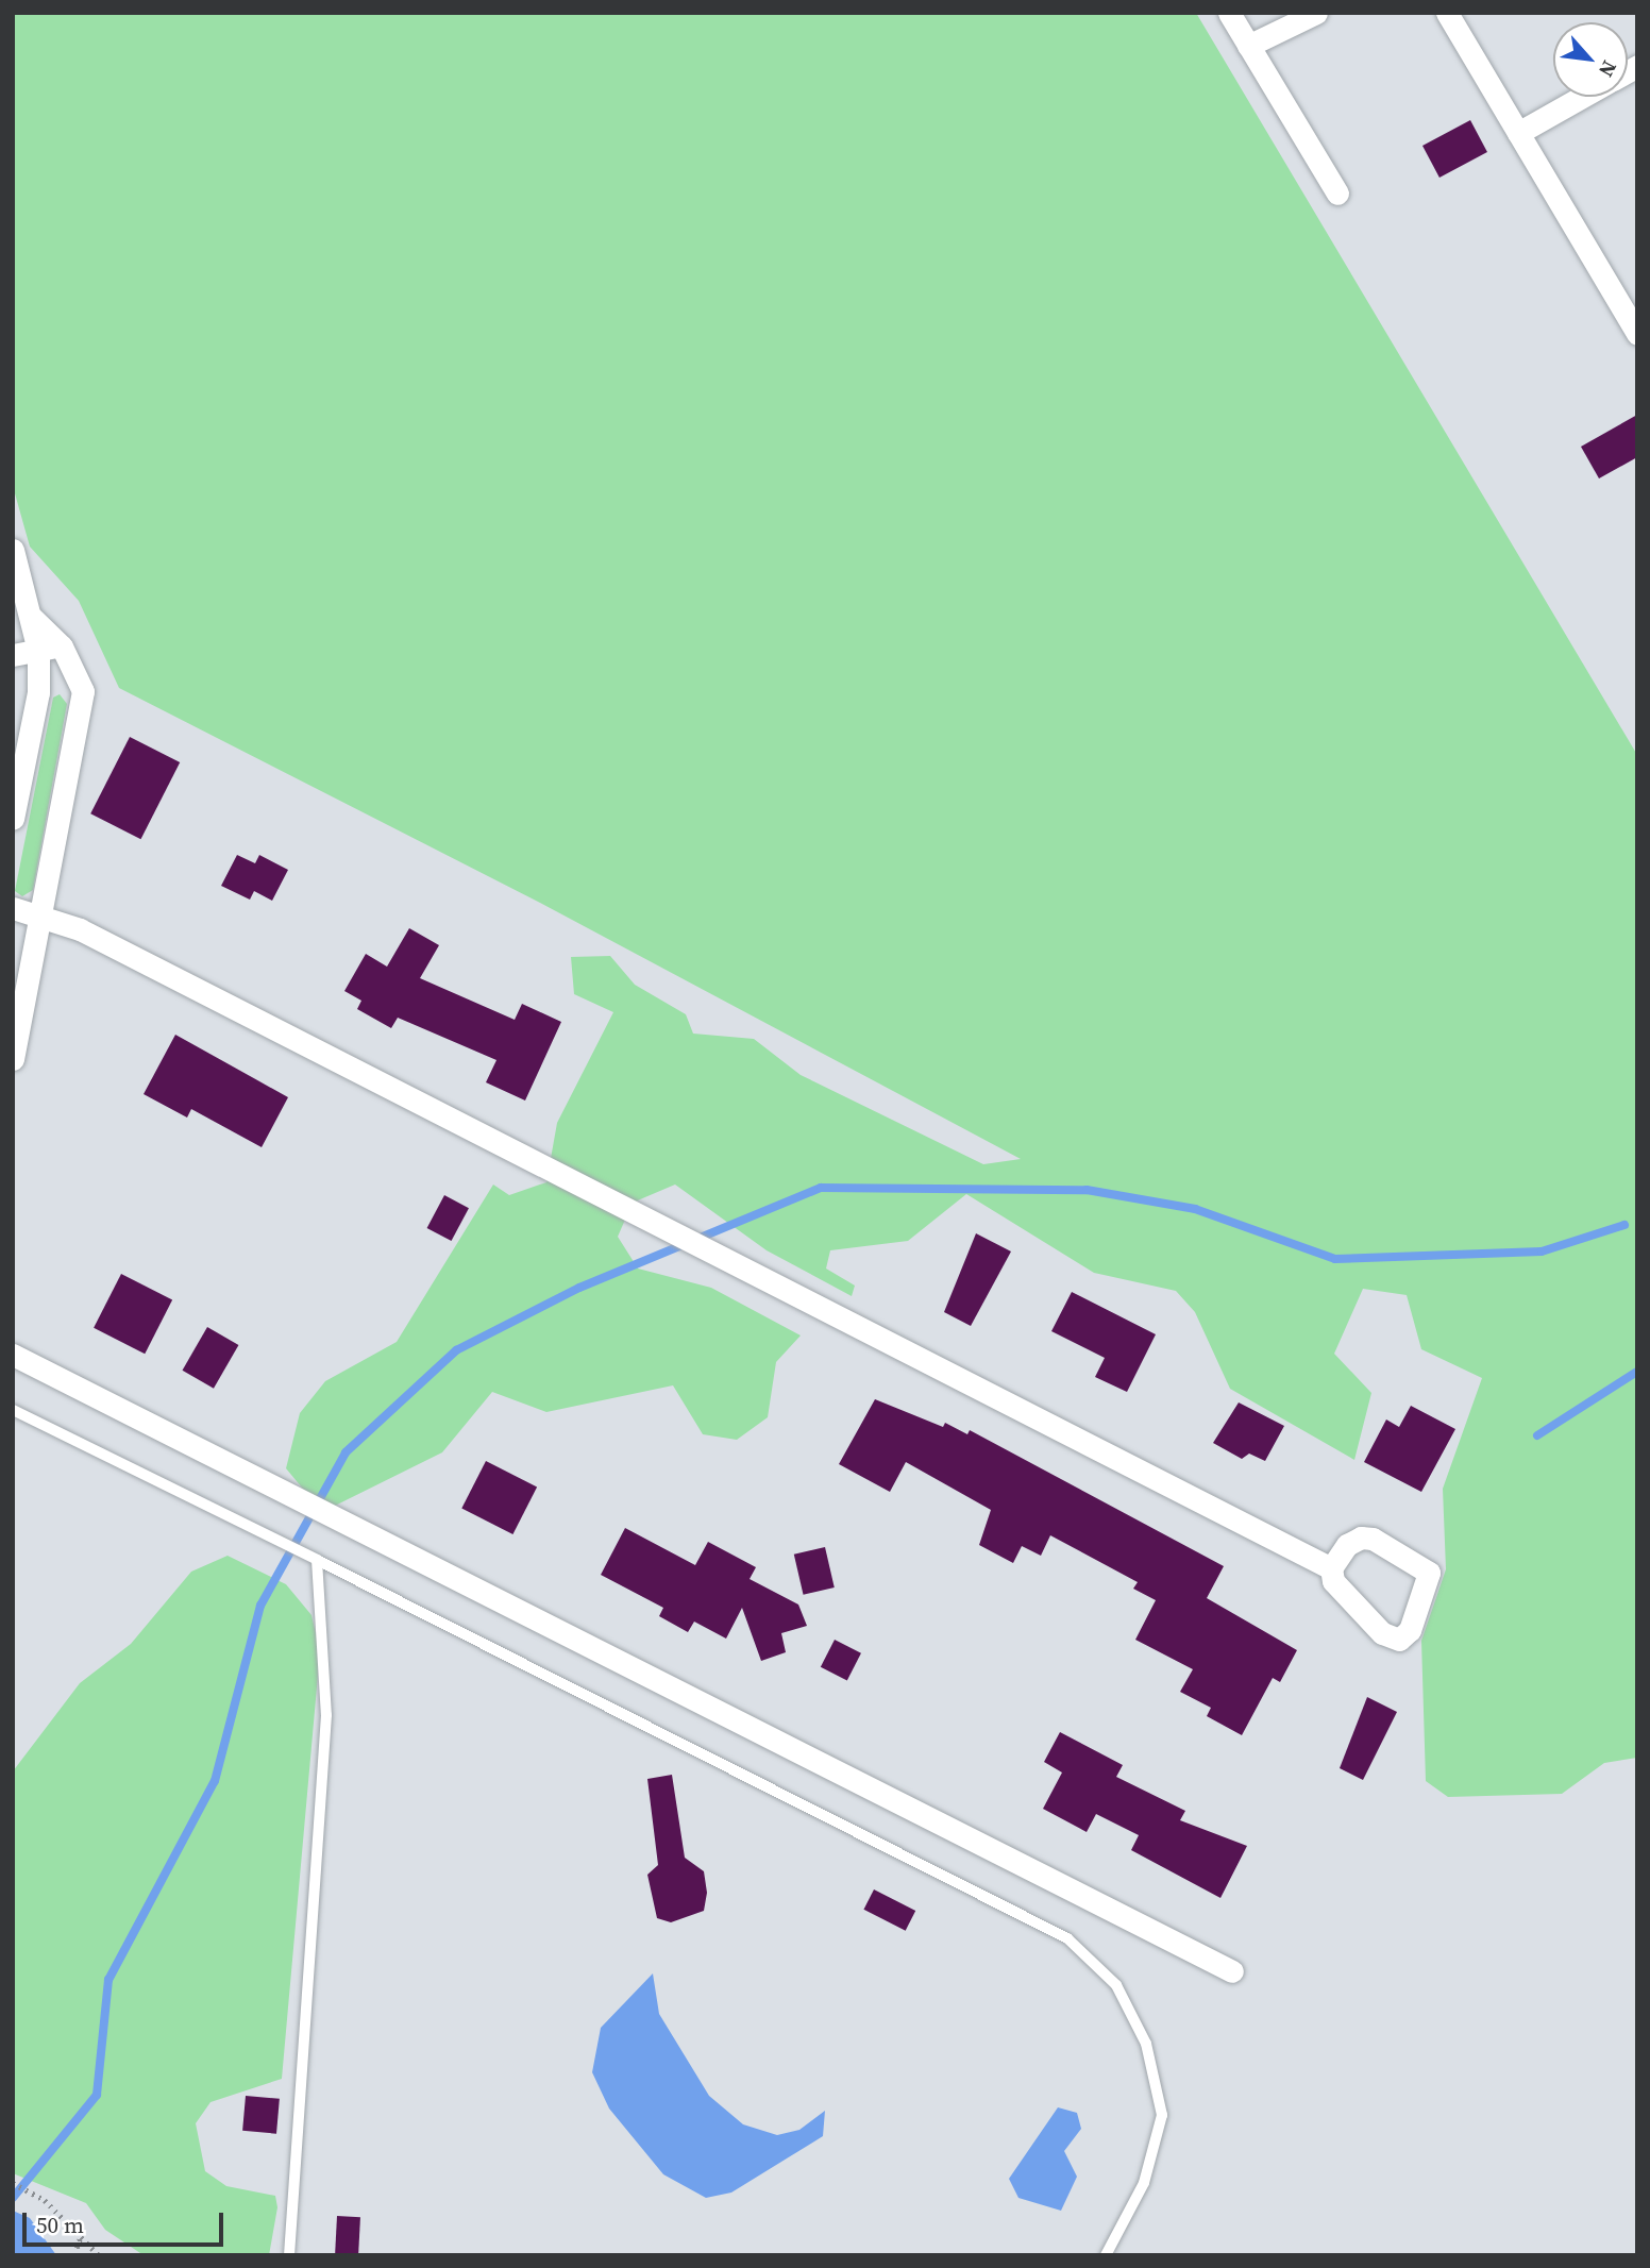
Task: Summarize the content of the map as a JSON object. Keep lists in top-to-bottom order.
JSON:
{
  "scale_bar": "50 m",
  "north": "bottom right"
}
